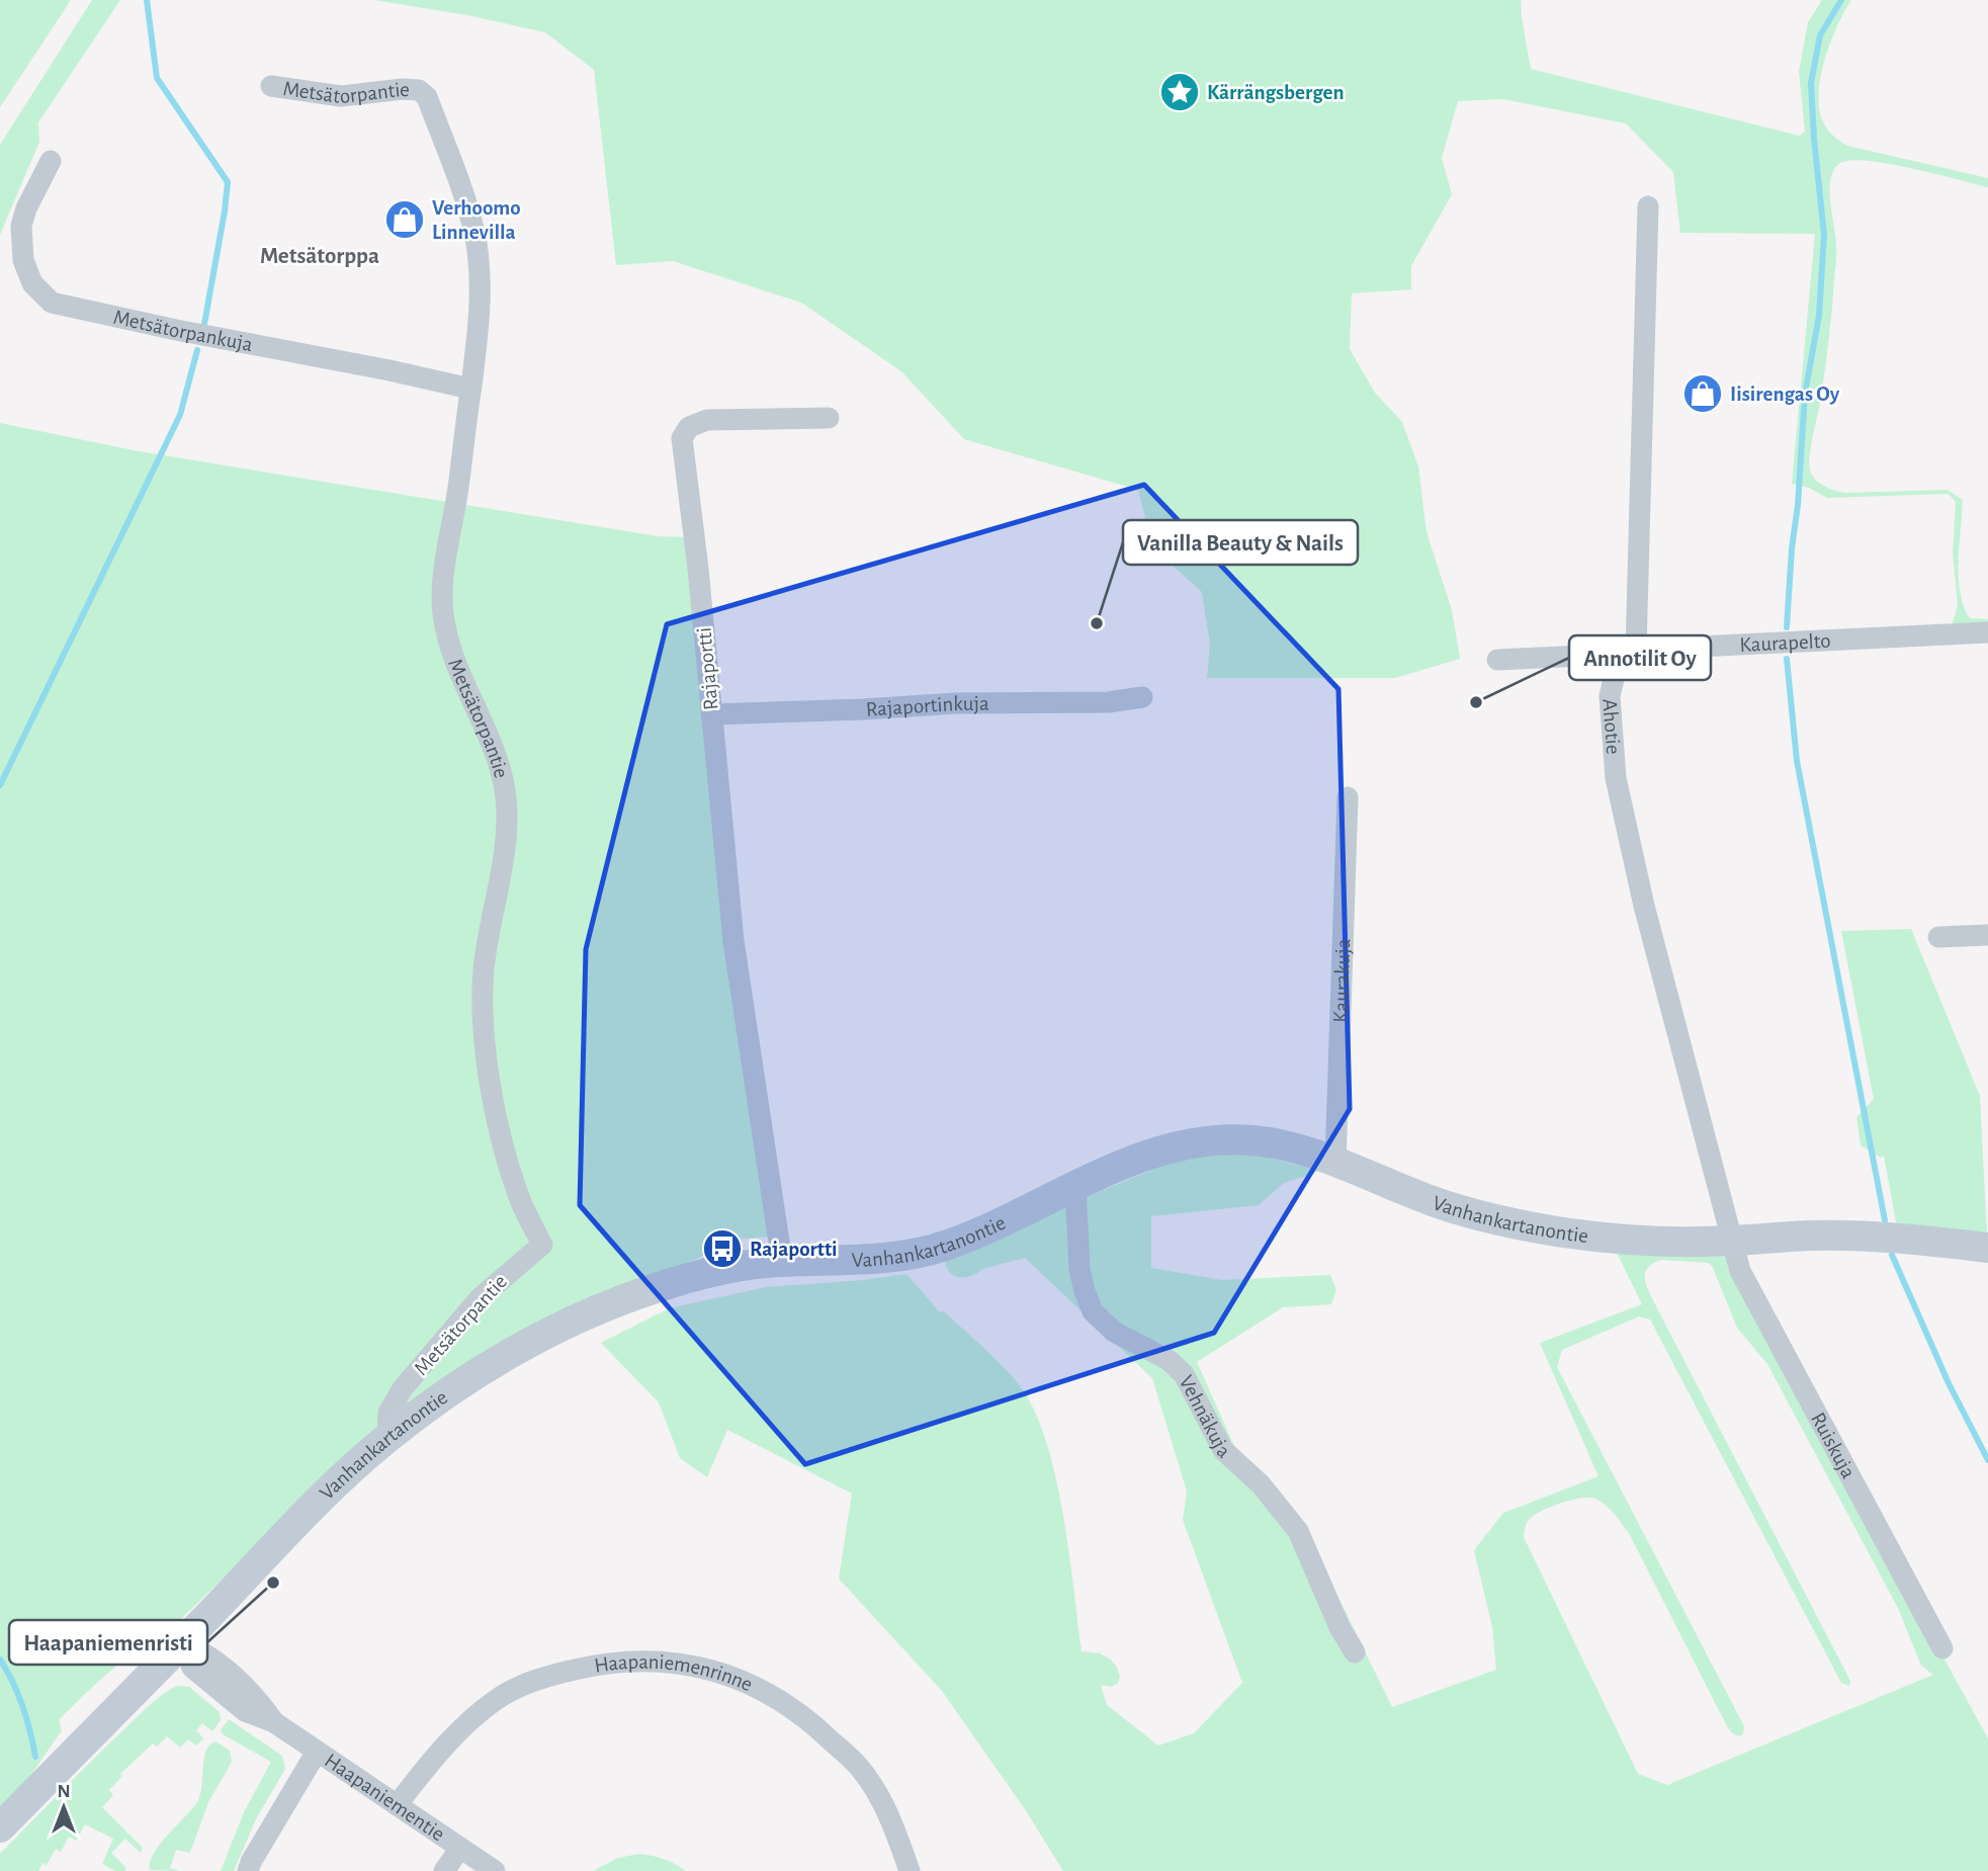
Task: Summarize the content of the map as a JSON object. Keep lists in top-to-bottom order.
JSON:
{
  "streets": {
    "street": [
      "Metsätorpantie",
      "Metsätorpankuja",
      "Kaurapelto",
      "Rajaportti",
      "Rajaportinkuja",
      "Ahotie",
      "Kaurakuja",
      "Vanhankartanontie",
      "Vehnäkuja",
      "Ruiskuja",
      "Haapaniemenrinne",
      "Haapaniementie"
    ]
  },
  "crossings": [
    ["Metsätorpantie", "Metsätorpankuja"],
    ["Metsätorpantie", "Vanhankartanontie"],
    ["Kaurapelto", "Ahotie"],
    ["Rajaportti", "Rajaportinkuja"],
    ["Rajaportti", "Vanhankartanontie"],
    ["Ahotie", "Vanhankartanontie"],
    ["Ahotie", "Ruiskuja"],
    ["Kaurakuja", "Vanhankartanontie"],
    ["Vanhankartanontie", "Vehnäkuja"],
    ["Vanhankartanontie", "Ruiskuja"],
    ["Vanhankartanontie", "Haapaniementie"],
    ["Haapaniemenrinne", "Haapaniementie"]
  ],
  "districts": ["Metsätorppa"],
  "places": {
    "place": ["Kärrängsbergen"],
    "shop": ["Verhoomo Linnevilla", "Iisirengas Oy"],
    "other": ["Vanilla Beauty & Nails", "Annotilit Oy", "Haapaniemenristi"],
    "bus stop": ["Rajaportti"]
  },
  "north": "top"
}
